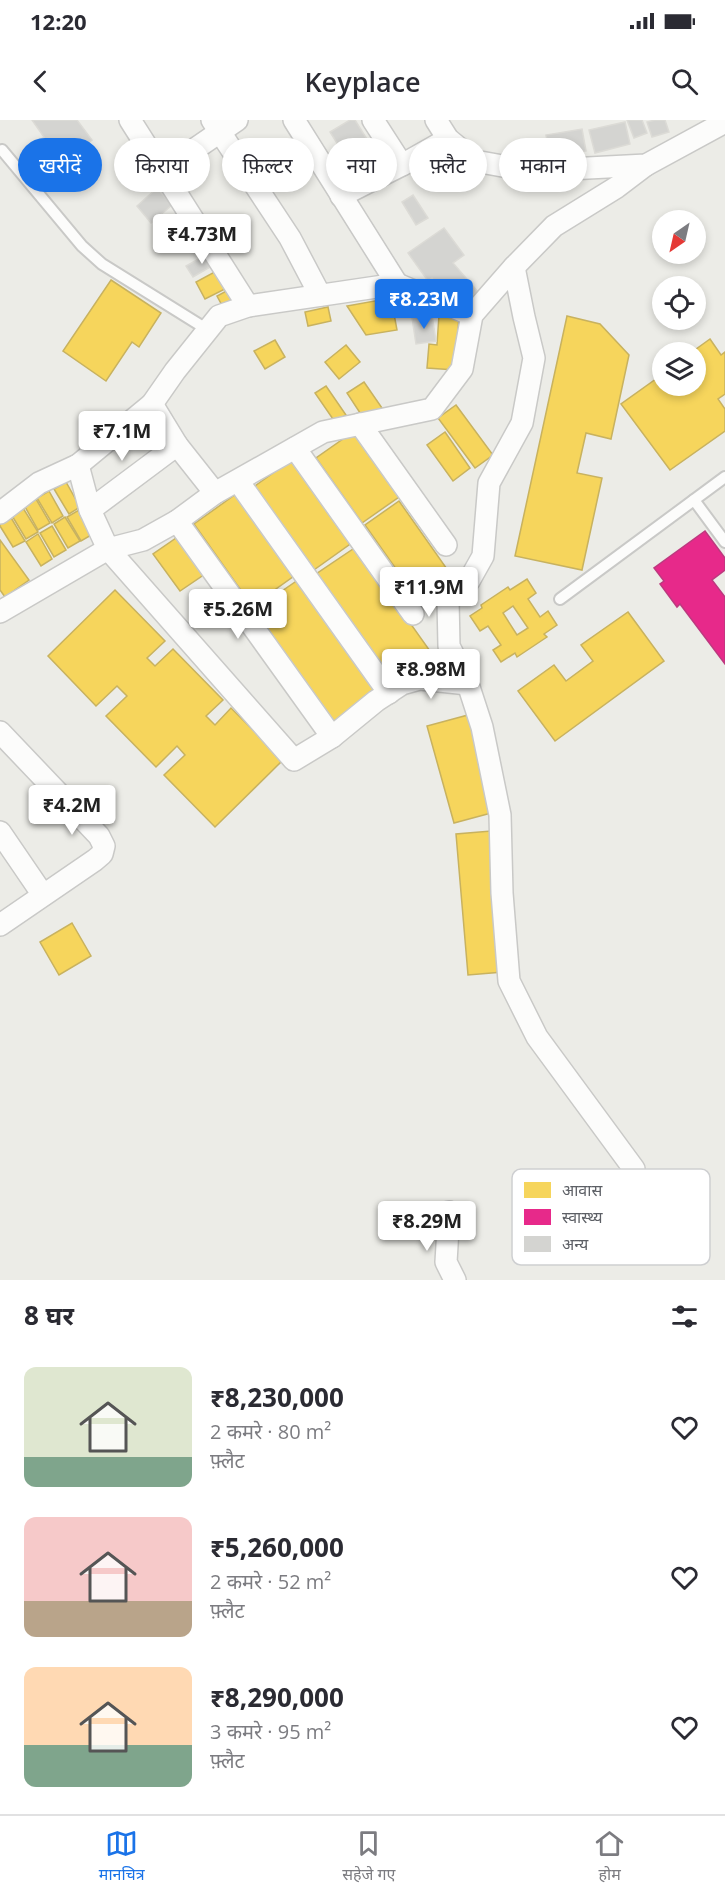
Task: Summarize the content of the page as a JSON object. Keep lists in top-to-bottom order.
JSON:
{
  "legend": ["आवास", "स्वास्थ्य", "अन्य"],
  "north": "bottom left",
  "page": {
    "status": "12:20",
    "header": "Keyplace",
    "chip": [
      "खरीदें",
      "किराया",
      "फ़िल्टर",
      "नया",
      "फ़्लैट",
      "मकान"
    ],
    "price": [
      "₹4.73M",
      "₹8.23M",
      "₹7.1M",
      "₹11.9M",
      "₹5.26M",
      "₹8.98M",
      "₹4.2M",
      "₹8.29M"
    ],
    "heading": "8 घर",
    "list": [
      {
        "name": "₹8,230,000",
        "note": "2 कमरे · 80 m² · फ़्लैट"
      },
      {
        "name": "₹5,260,000",
        "note": "2 कमरे · 52 m² · फ़्लैट"
      },
      {
        "name": "₹8,290,000",
        "note": "3 कमरे · 95 m² · फ़्लैट"
      }
    ],
    "tabs": ["मानचित्र", "सहेजे गए", "होम"]
  }
}
